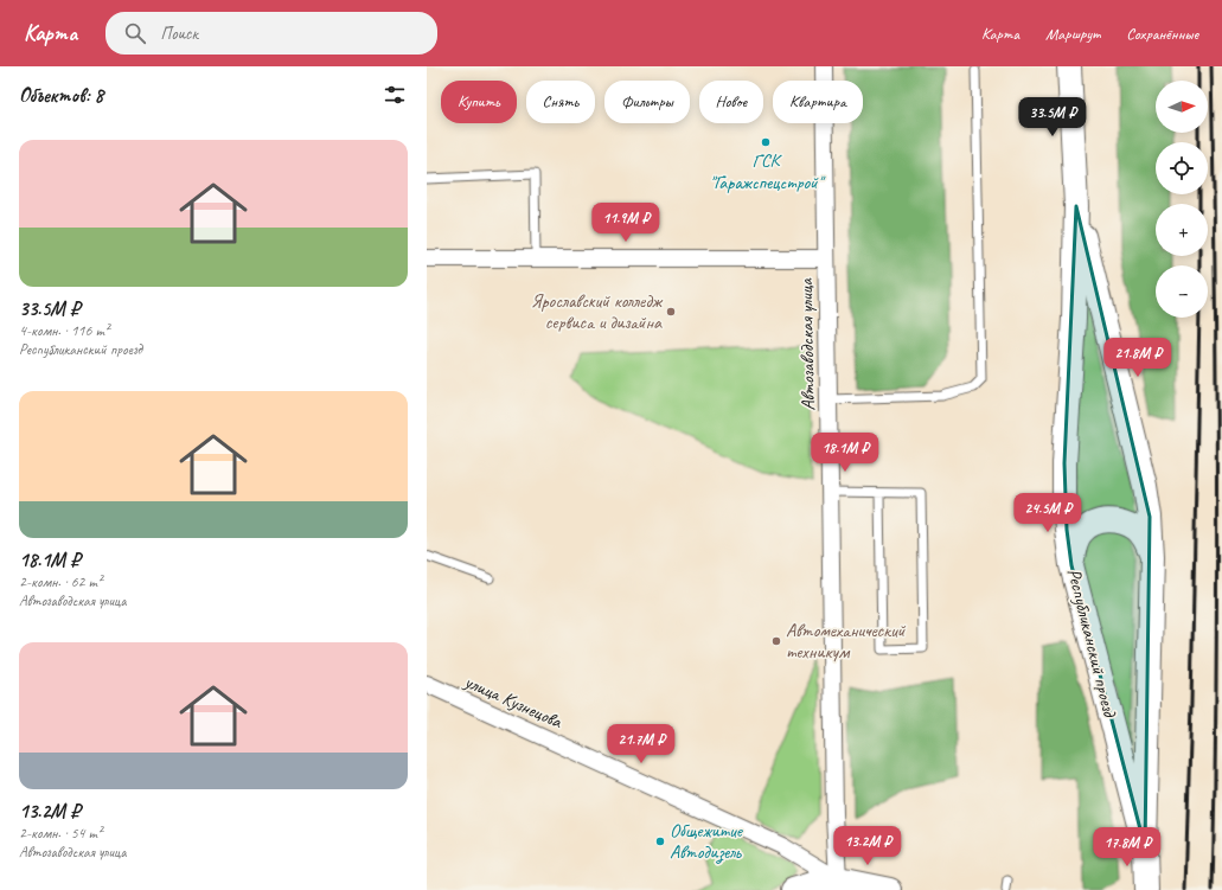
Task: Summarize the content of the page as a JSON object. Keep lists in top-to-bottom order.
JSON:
{
  "streets": {
    "main road": ["Республиканский проезд"],
    "street": ["Автозаводская улица", "улица Кузнецова"]
  },
  "crossings": [
    ["Автозаводская улица", "улица Кузнецова"]
  ],
  "places": [
    "ГСК \"Гаражспецстрой\"",
    "Ярославский колледж сервиса и дизайна",
    "Автомеханический техникум",
    "Общежитие Автодизель"
  ],
  "north": "right",
  "page": {
    "header": "Карта",
    "search": "Поиск",
    "nav": ["Карта", "Маршрут", "Сохранённые"],
    "heading": "Объектов: 8",
    "map_buttons": ["+", "−"],
    "chip": [
      "Купить",
      "Снять",
      "Фильтры",
      "Новое",
      "Квартира"
    ],
    "price": [
      "33.5M ₽",
      "11.9M ₽",
      "21.8M ₽",
      "18.1M ₽",
      "24.5M ₽",
      "21.7M ₽",
      "13.2M ₽",
      "17.8M ₽"
    ],
    "list": [
      {
        "name": "33.5M ₽",
        "note": "4-комн. · 116 m² · Республиканский проезд"
      },
      {
        "name": "18.1M ₽",
        "note": "2-комн. · 62 m² · Автозаводская улица"
      },
      {
        "name": "13.2M ₽",
        "note": "2-комн. · 54 m² · Автозаводская улица"
      }
    ]
  }
}
